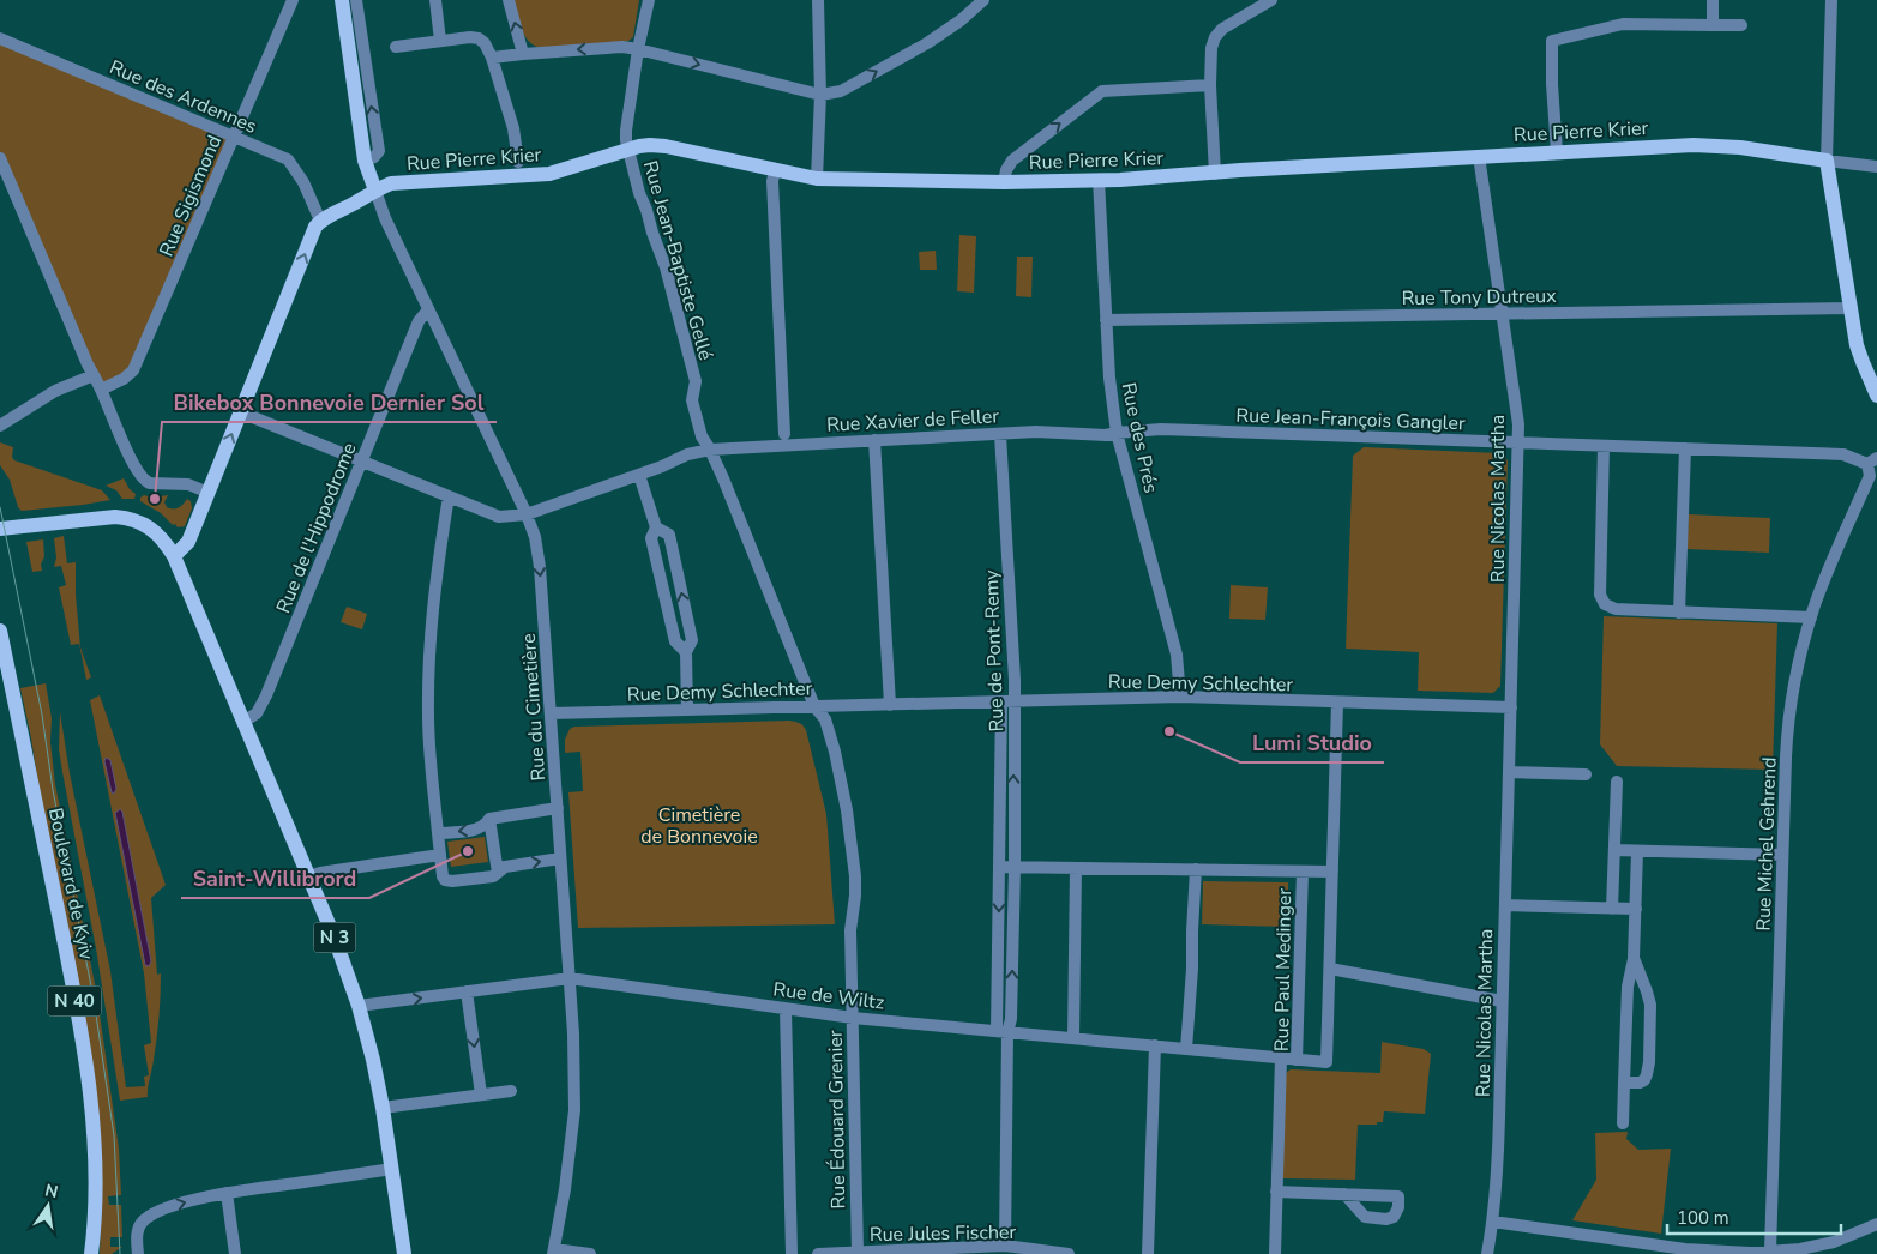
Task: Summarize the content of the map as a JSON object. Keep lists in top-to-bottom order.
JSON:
{
  "streets": {
    "main road": [
      "Rue Pierre Krier",
      "Boulevard de Kyiv",
      "N 3",
      "N 40"
    ],
    "street": [
      "Rue des Ardennes",
      "Rue Sigismond",
      "Rue Jean-Baptiste Gellé",
      "Rue Tony Dutreux",
      "Rue Jean-François Gangler",
      "Rue Xavier de Feller",
      "Rue des Prés",
      "Rue Nicolas Martha",
      "Rue de l'Hippodrome",
      "Rue de Pont-Remy",
      "Rue Demy Schlechter",
      "Rue du Cimetière",
      "Rue Michel Gehrend",
      "Rue Paul Medinger",
      "Rue de Wiltz",
      "Rue Édouard Grenier",
      "Rue Jules Fischer"
    ]
  },
  "crossings": [
    ["Rue des Ardennes", "Rue Pierre Krier"],
    ["Rue des Ardennes", "Rue Sigismond"],
    ["Rue Pierre Krier", "Rue Jean-Baptiste Gellé"],
    ["Rue Pierre Krier", "Rue des Prés"],
    ["Rue Pierre Krier", "Rue Nicolas Martha"],
    ["Rue Pierre Krier", "Rue du Cimetière"],
    ["Rue Jean-Baptiste Gellé", "Rue Xavier de Feller"],
    ["Rue Jean-Baptiste Gellé", "Rue Demy Schlechter"],
    ["Rue Jean-Baptiste Gellé", "Rue Édouard Grenier"],
    ["Rue Tony Dutreux", "Rue des Prés"],
    ["Rue Tony Dutreux", "Rue Nicolas Martha"],
    ["Rue Jean-François Gangler", "Rue Xavier de Feller"],
    ["Rue Jean-François Gangler", "Rue des Prés"],
    ["Rue Jean-François Gangler", "Rue Nicolas Martha"],
    ["Rue Jean-François Gangler", "Rue Michel Gehrend"],
    ["Rue Xavier de Feller", "Rue des Prés"],
    ["Rue Xavier de Feller", "Rue de l'Hippodrome"],
    ["Rue Xavier de Feller", "Rue de Pont-Remy"],
    ["Rue Xavier de Feller", "Rue du Cimetière"],
    ["Rue des Prés", "Rue Demy Schlechter"],
    ["Rue Nicolas Martha", "Rue Demy Schlechter"],
    ["Rue de l'Hippodrome", "Rue du Cimetière"],
    ["Rue de l'Hippodrome", "N 3"],
    ["Rue de Pont-Remy", "Rue Demy Schlechter"],
    ["Rue de Pont-Remy", "Rue de Wiltz"],
    ["Rue de Pont-Remy", "Rue Jules Fischer"],
    ["Rue Demy Schlechter", "Rue du Cimetière"],
    ["Rue Demy Schlechter", "Rue Paul Medinger"],
    ["Rue Demy Schlechter", "Rue Édouard Grenier"],
    ["Rue du Cimetière", "Rue de Wiltz"],
    ["N 3", "Rue de Wiltz"],
    ["Rue Paul Medinger", "Rue de Wiltz"],
    ["Rue de Wiltz", "Rue Édouard Grenier"],
    ["Rue Édouard Grenier", "Rue Jules Fischer"]
  ],
  "parks": ["Cimetière de Bonnevoie"],
  "places": ["Bikebox Bonnevoie Dernier Sol", "Lumi Studio", "Saint-Willibrord"],
  "scale_bar": "100 m",
  "north": "top"
}
